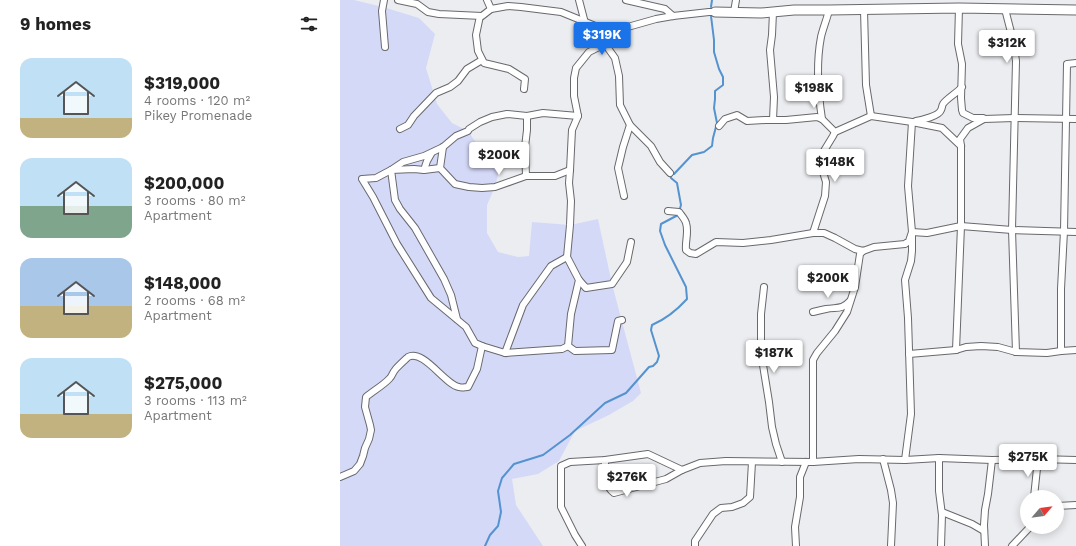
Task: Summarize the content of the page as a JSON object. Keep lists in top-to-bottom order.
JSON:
{
  "north": "top right",
  "page": {
    "heading": "9 homes",
    "price": [
      "$319K",
      "$312K",
      "$198K",
      "$200K",
      "$148K",
      "$200K",
      "$187K",
      "$275K",
      "$276K"
    ],
    "list": [
      {
        "name": "$319,000",
        "note": "4 rooms · 120 m² · Pikey Promenade"
      },
      {
        "name": "$200,000",
        "note": "3 rooms · 80 m² · Apartment"
      },
      {
        "name": "$148,000",
        "note": "2 rooms · 68 m² · Apartment"
      },
      {
        "name": "$275,000",
        "note": "3 rooms · 113 m² · Apartment"
      }
    ]
  }
}
